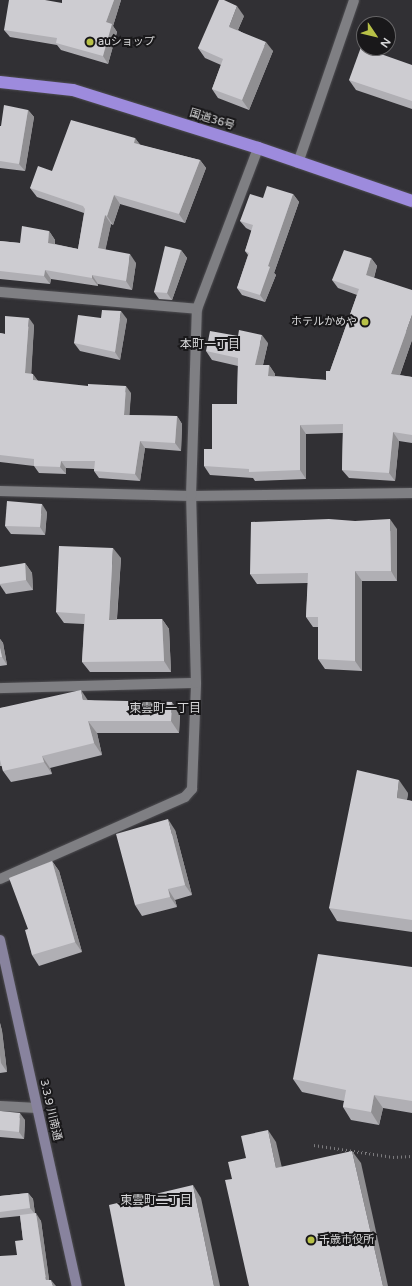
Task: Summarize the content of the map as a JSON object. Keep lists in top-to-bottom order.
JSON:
{
  "streets": {
    "highway": ["国道36号"],
    "street": ["3.3.9 川南通"]
  },
  "districts": ["本町一丁目", "東雲町一丁目", "東雲町二丁目"],
  "places": ["auショップ", "ホテルかめや", "千歳市役所"],
  "north": "bottom right"
}
